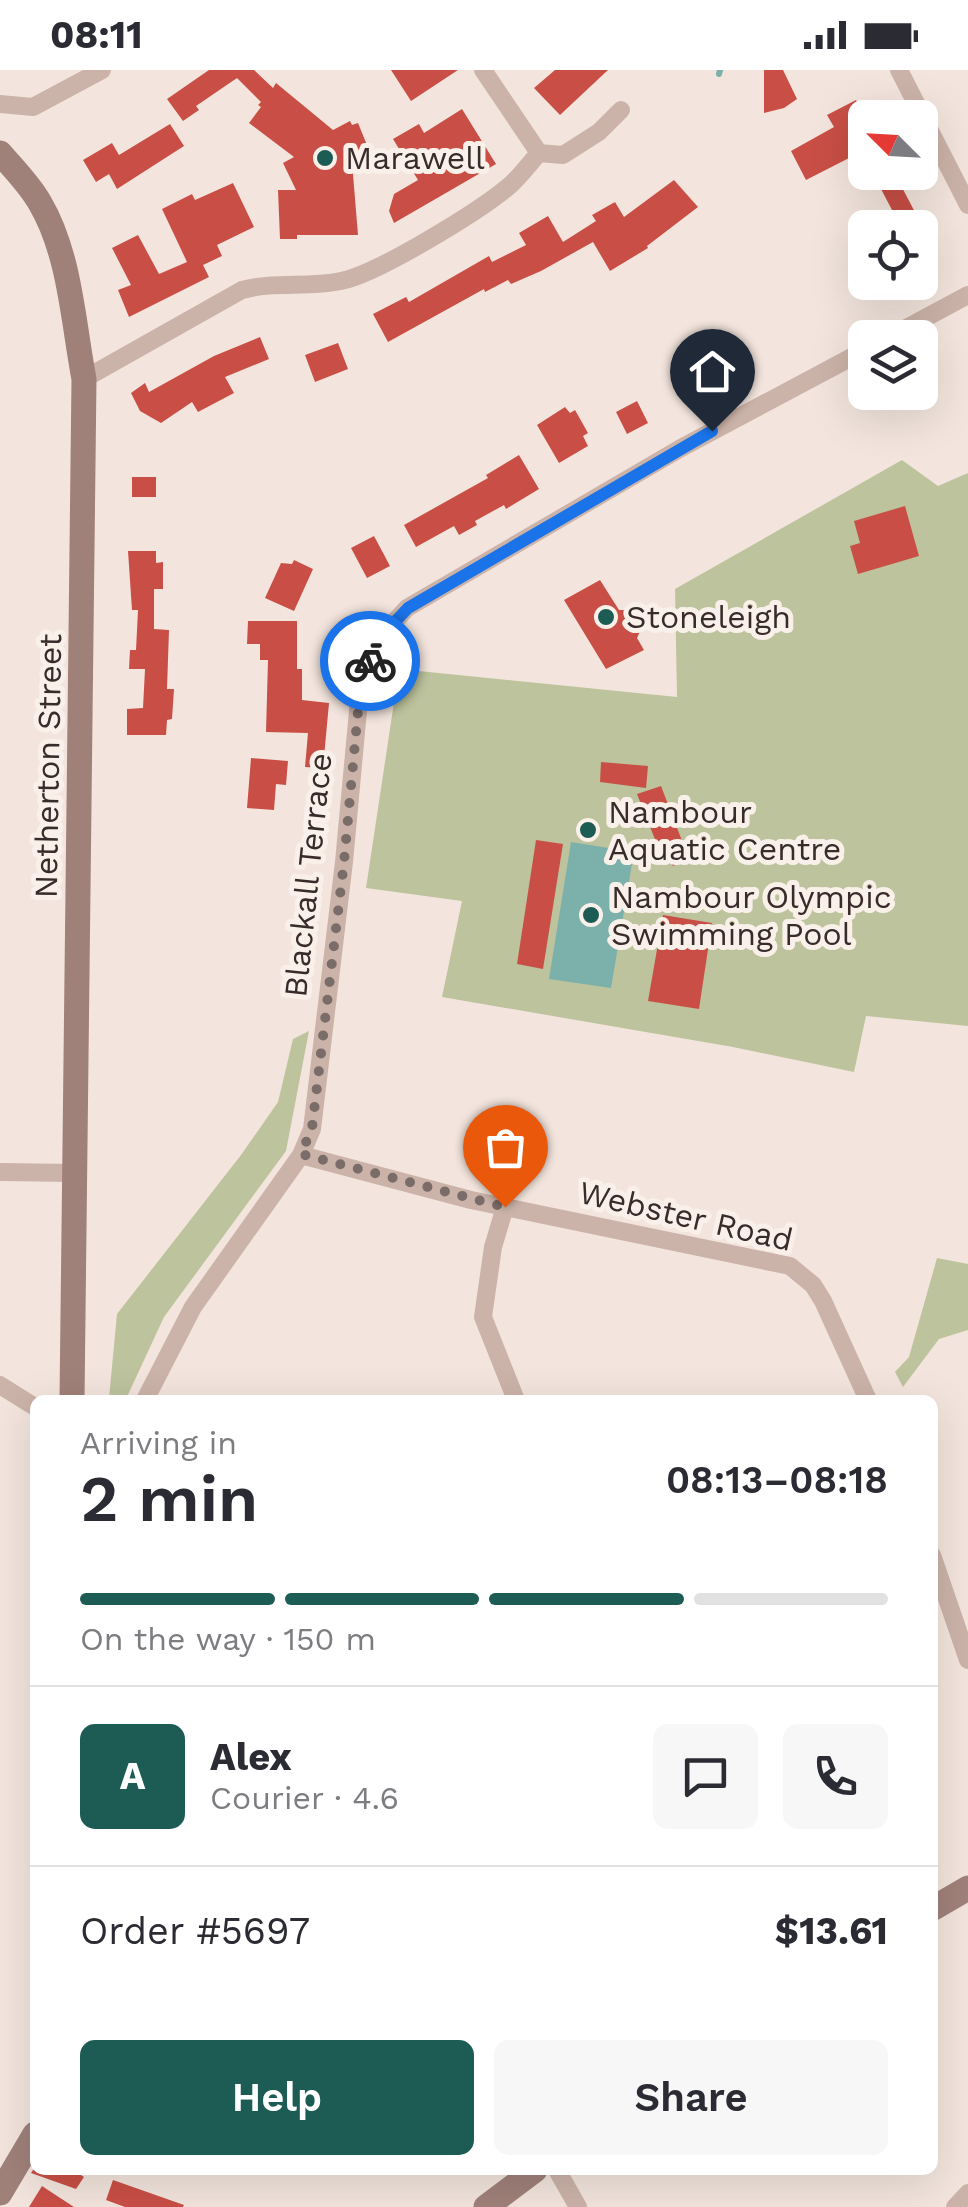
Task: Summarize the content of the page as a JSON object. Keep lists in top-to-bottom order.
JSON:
{
  "streets": {
    "main road": ["Netherton Street"],
    "street": ["Blackall Terrace", "Webster Road"]
  },
  "crossings": [
    ["Blackall Terrace", "Webster Road"]
  ],
  "places": [
    "Marawell",
    "Stoneleigh",
    "Nambour Aquatic Centre",
    "Nambour Olympic Swimming Pool"
  ],
  "north": "top left",
  "page": {
    "status": "08:11",
    "heading": ["2 min", "Arriving in", "08:13–08:18"],
    "panel": [
      "Alex",
      "Courier · 4.6",
      "Order #5697",
      "$13.61"
    ],
    "bar": "On the way · 150 m",
    "round": "A",
    "buttons": ["Help", "Share"]
  }
}
